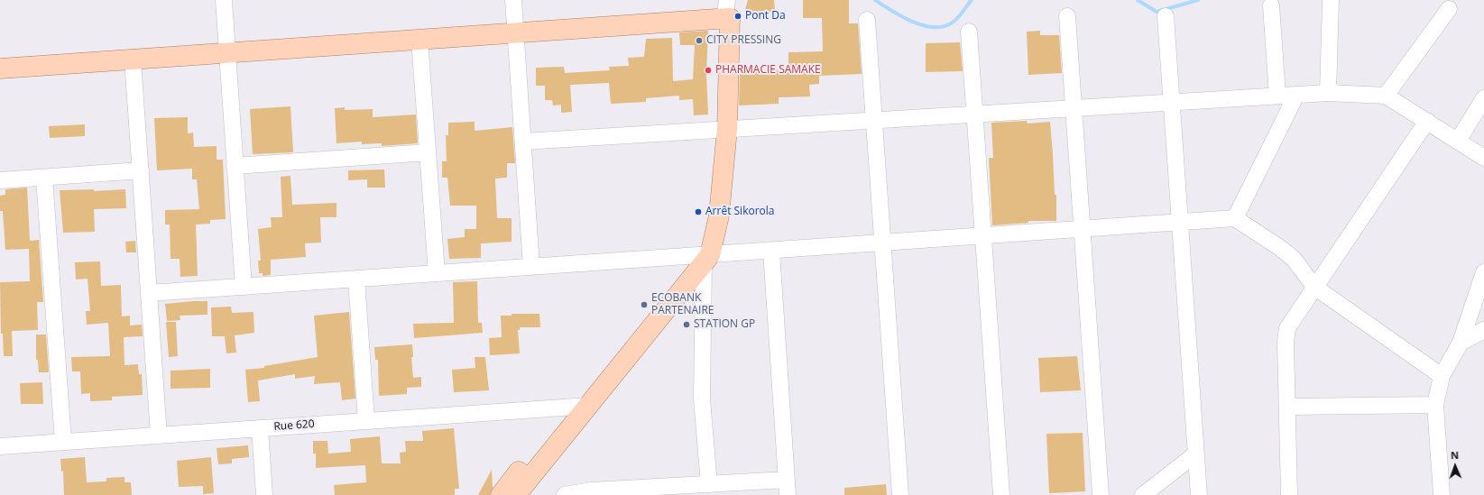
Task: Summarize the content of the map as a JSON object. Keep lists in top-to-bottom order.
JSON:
{
  "streets": {
    "street": ["Rue 620"]
  },
  "places": [
    "Pont Da",
    "CITY PRESSING",
    "PHARMACIE SAMAKE",
    "Arrêt Sikorola",
    "ECOBANK PARTENAIRE",
    "STATION GP"
  ],
  "north": "top"
}
